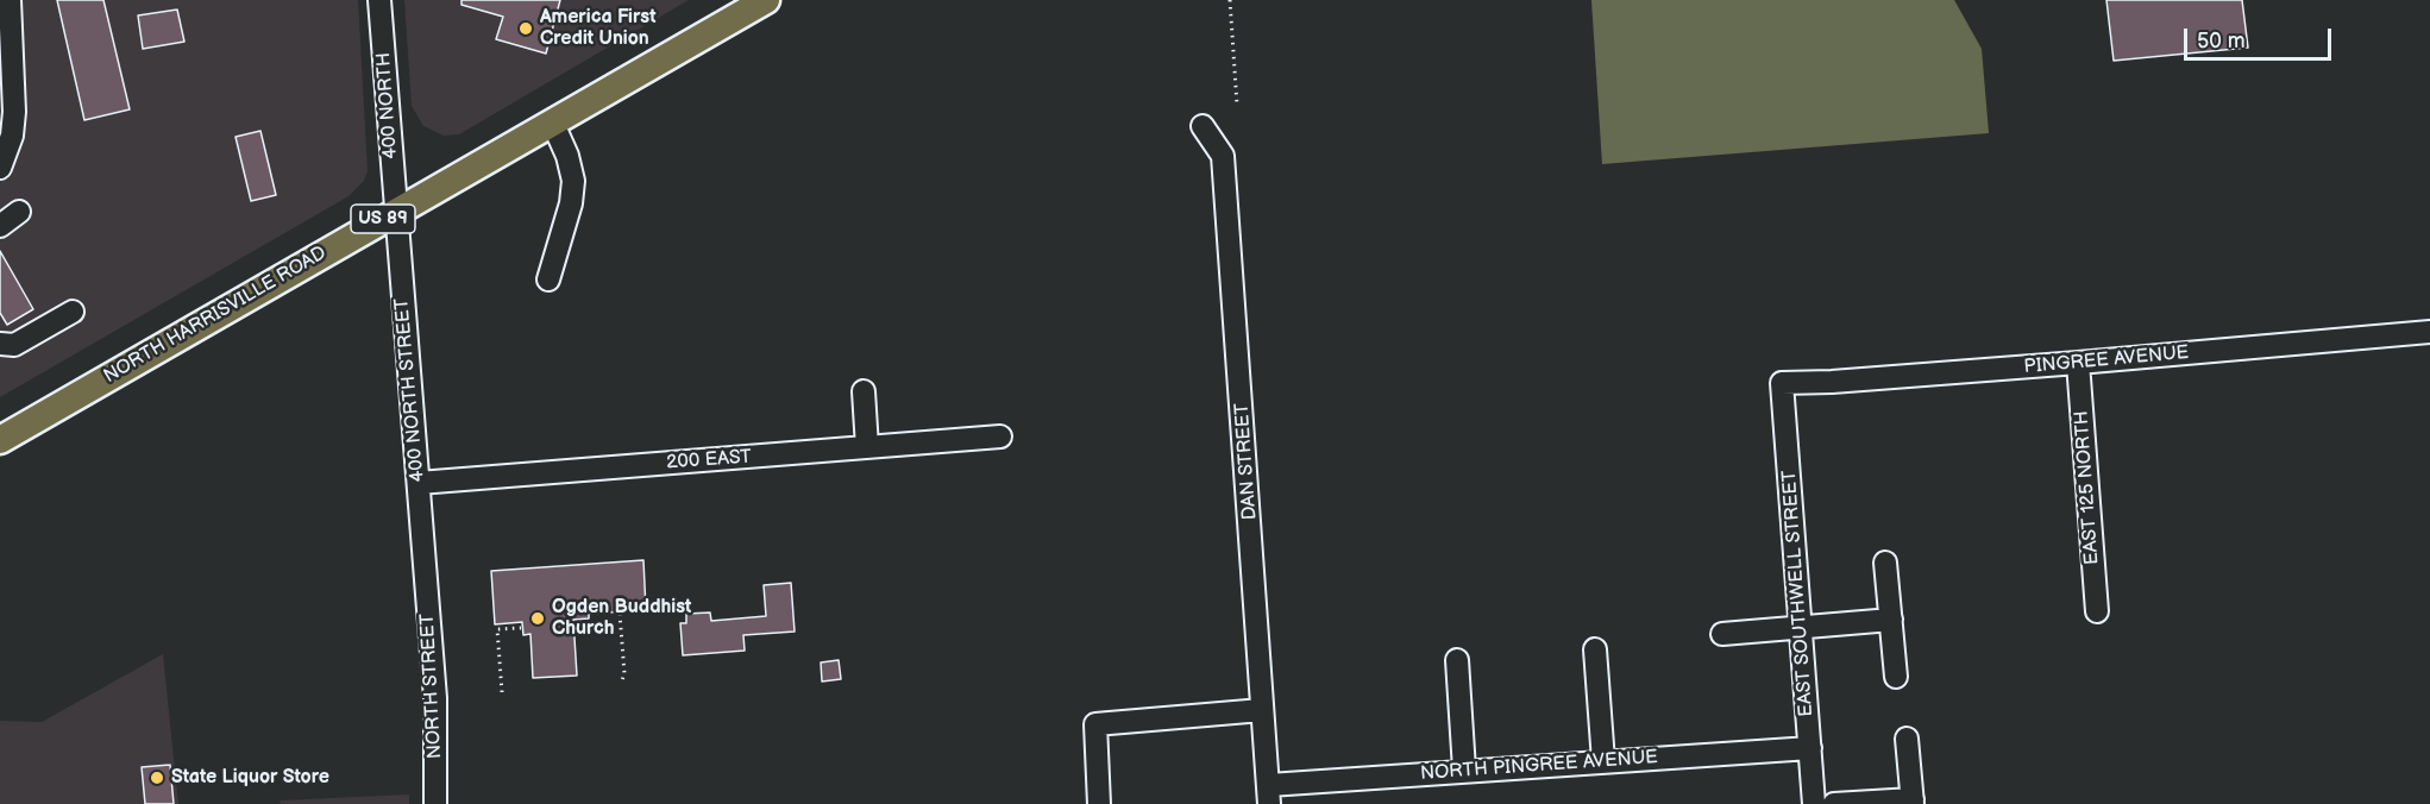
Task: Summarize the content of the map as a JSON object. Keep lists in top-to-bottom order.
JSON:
{
  "streets": {
    "main road": ["US 89", "NORTH HARRISVILLE ROAD"],
    "street": [
      "400 NORTH",
      "PINGREE AVENUE",
      "400 NORTH STREET",
      "200 EAST",
      "DAN STREET",
      "EAST 125 NORTH",
      "EAST SOUTHWELL STREET",
      "NORTH STREET",
      "NORTH PINGREE AVENUE"
    ]
  },
  "crossings": [
    ["400 NORTH", "NORTH HARRISVILLE ROAD"],
    ["400 NORTH", "400 NORTH STREET"],
    ["NORTH HARRISVILLE ROAD", "400 NORTH STREET"],
    ["PINGREE AVENUE", "EAST 125 NORTH"],
    ["PINGREE AVENUE", "EAST SOUTHWELL STREET"],
    ["400 NORTH STREET", "200 EAST"],
    ["400 NORTH STREET", "NORTH STREET"],
    ["DAN STREET", "NORTH PINGREE AVENUE"],
    ["EAST SOUTHWELL STREET", "NORTH PINGREE AVENUE"]
  ],
  "places": ["America First Credit Union", "Ogden Buddhist Church", "State Liquor Store"],
  "scale_bar": "50 m"
}
